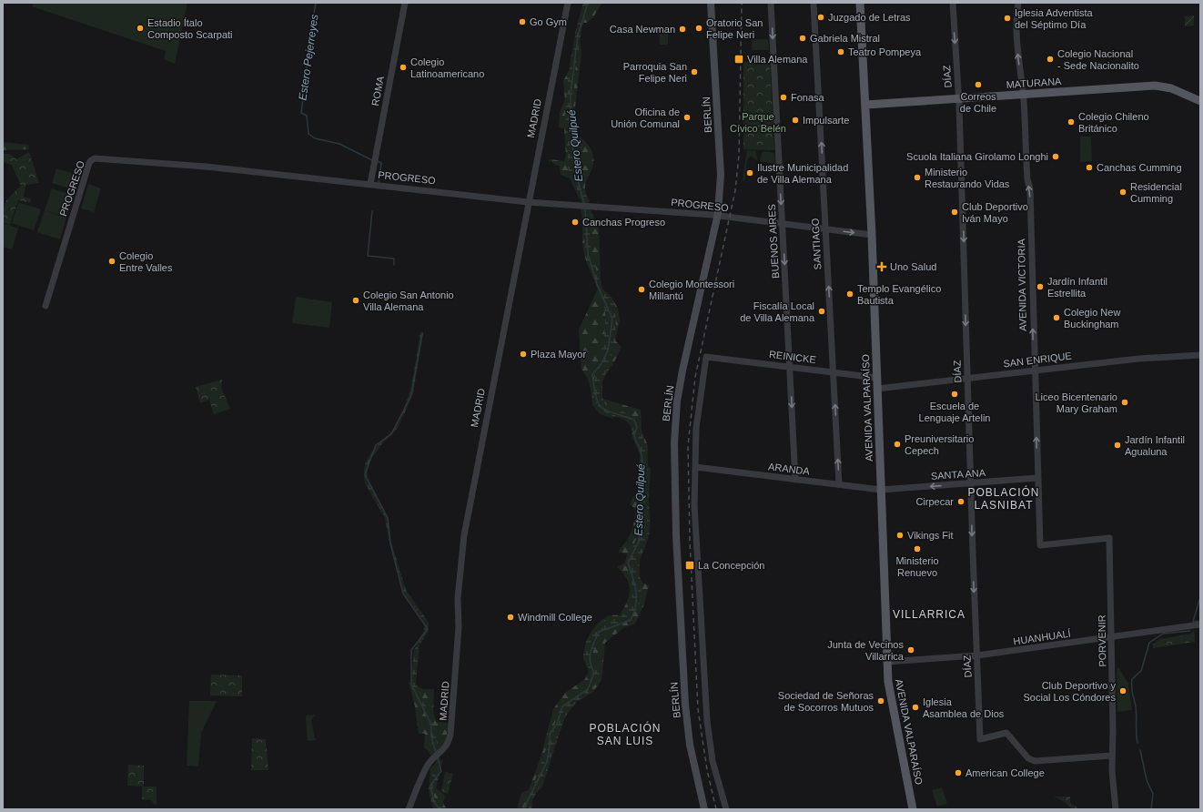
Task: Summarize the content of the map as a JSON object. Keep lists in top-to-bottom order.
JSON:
{
  "streets": {
    "main road": ["MATURANA", "BERLÍN", "AVENIDA VALPARAÍSO"],
    "street": [
      "DÍAZ",
      "ROMA",
      "MADRID",
      "PROGRESO",
      "BUENOS AIRES",
      "SANTIAGO",
      "AVENIDA VICTORIA",
      "REINICKE",
      "SAN ENRIQUE",
      "ARANDA",
      "SANTA ANA",
      "HUANHUALÍ",
      "PORVENIR"
    ]
  },
  "crossings": [
    ["DÍAZ", "MATURANA"],
    ["DÍAZ", "SAN ENRIQUE"],
    ["DÍAZ", "SANTA ANA"],
    ["DÍAZ", "HUANHUALÍ"],
    ["DÍAZ", "PORVENIR"],
    ["MATURANA", "AVENIDA VICTORIA"],
    ["MATURANA", "AVENIDA VALPARAÍSO"],
    ["ROMA", "PROGRESO"],
    ["MADRID", "PROGRESO"],
    ["PROGRESO", "BUENOS AIRES"],
    ["PROGRESO", "SANTIAGO"],
    ["PROGRESO", "AVENIDA VALPARAÍSO"],
    ["BUENOS AIRES", "REINICKE"],
    ["BUENOS AIRES", "ARANDA"],
    ["SANTIAGO", "REINICKE"],
    ["SANTIAGO", "ARANDA"],
    ["AVENIDA VICTORIA", "SAN ENRIQUE"],
    ["AVENIDA VICTORIA", "SANTA ANA"],
    ["AVENIDA VICTORIA", "PORVENIR"],
    ["REINICKE", "AVENIDA VALPARAÍSO"],
    ["REINICKE", "ARANDA"],
    ["SAN ENRIQUE", "AVENIDA VALPARAÍSO"],
    ["AVENIDA VALPARAÍSO", "ARANDA"],
    ["AVENIDA VALPARAÍSO", "SANTA ANA"],
    ["AVENIDA VALPARAÍSO", "HUANHUALÍ"],
    ["ARANDA", "SANTA ANA"],
    ["HUANHUALÍ", "PORVENIR"]
  ],
  "one_way": [
    "DÍAZ",
    "BUENOS AIRES",
    "SANTIAGO",
    "AVENIDA VICTORIA",
    "SANTA ANA"
  ],
  "districts": ["POBLACIÓN LASNIBAT", "VILLARRICA", "POBLACIÓN SAN LUIS"],
  "water": ["Estero Pejerreyes", "Estero Quilpué"],
  "parks": ["Parque Cívico Belén"],
  "places": {
    "other": [
      "Juzgado de Letras",
      "Iglesia Adventista del Séptimo Día",
      "Go Gym",
      "Estadio Ítalo Composto Scarpati",
      "Oratorio San Felipe Neri",
      "Casa Newman",
      "Gabriela Mistral",
      "Teatro Pompeya",
      "Colegio Nacional - Sede Nacionalito",
      "Colegio Latinoamericano",
      "Parroquia San Felipe Neri",
      "Correos de Chile",
      "Fonasa",
      "Oficina de Unión Comunal",
      "Impulsarte",
      "Colegio Chileno Británico",
      "Scuola Italiana Girolamo Longhi",
      "Canchas Cumming",
      "Ilustre Municipalidad de Villa Alemana",
      "Ministerio Restaurando Vidas",
      "Residencial Cumming",
      "Club Deportivo Iván Mayo",
      "Canchas Progreso",
      "Colegio Entre Valles",
      "Jardín Infantil Estrellita",
      "Colegio Montessori Millantú",
      "Templo Evangélico Bautista",
      "Colegio San Antonio Villa Alemana",
      "Fiscalía Local de Villa Alemana",
      "Colegio New Buckingham",
      "Plaza Mayor",
      "Escuela de Lenguaje Artelin",
      "Liceo Bicentenario Mary Graham",
      "Preuniversitario Cepech",
      "Jardín Infantil Agualuna",
      "Cirpecar",
      "Vikings Fit",
      "Ministerio Renuevo",
      "Windmill College",
      "Junta de Vecinos Villarrica",
      "Club Deportivo y Social Los Cóndores",
      "Sociedad de Señoras de Socorros Mutuos",
      "Iglesia Asamblea de Dios",
      "American College"
    ],
    "transit": ["Villa Alemana", "La Concepción"],
    "health": ["Uno Salud"]
  }
}
